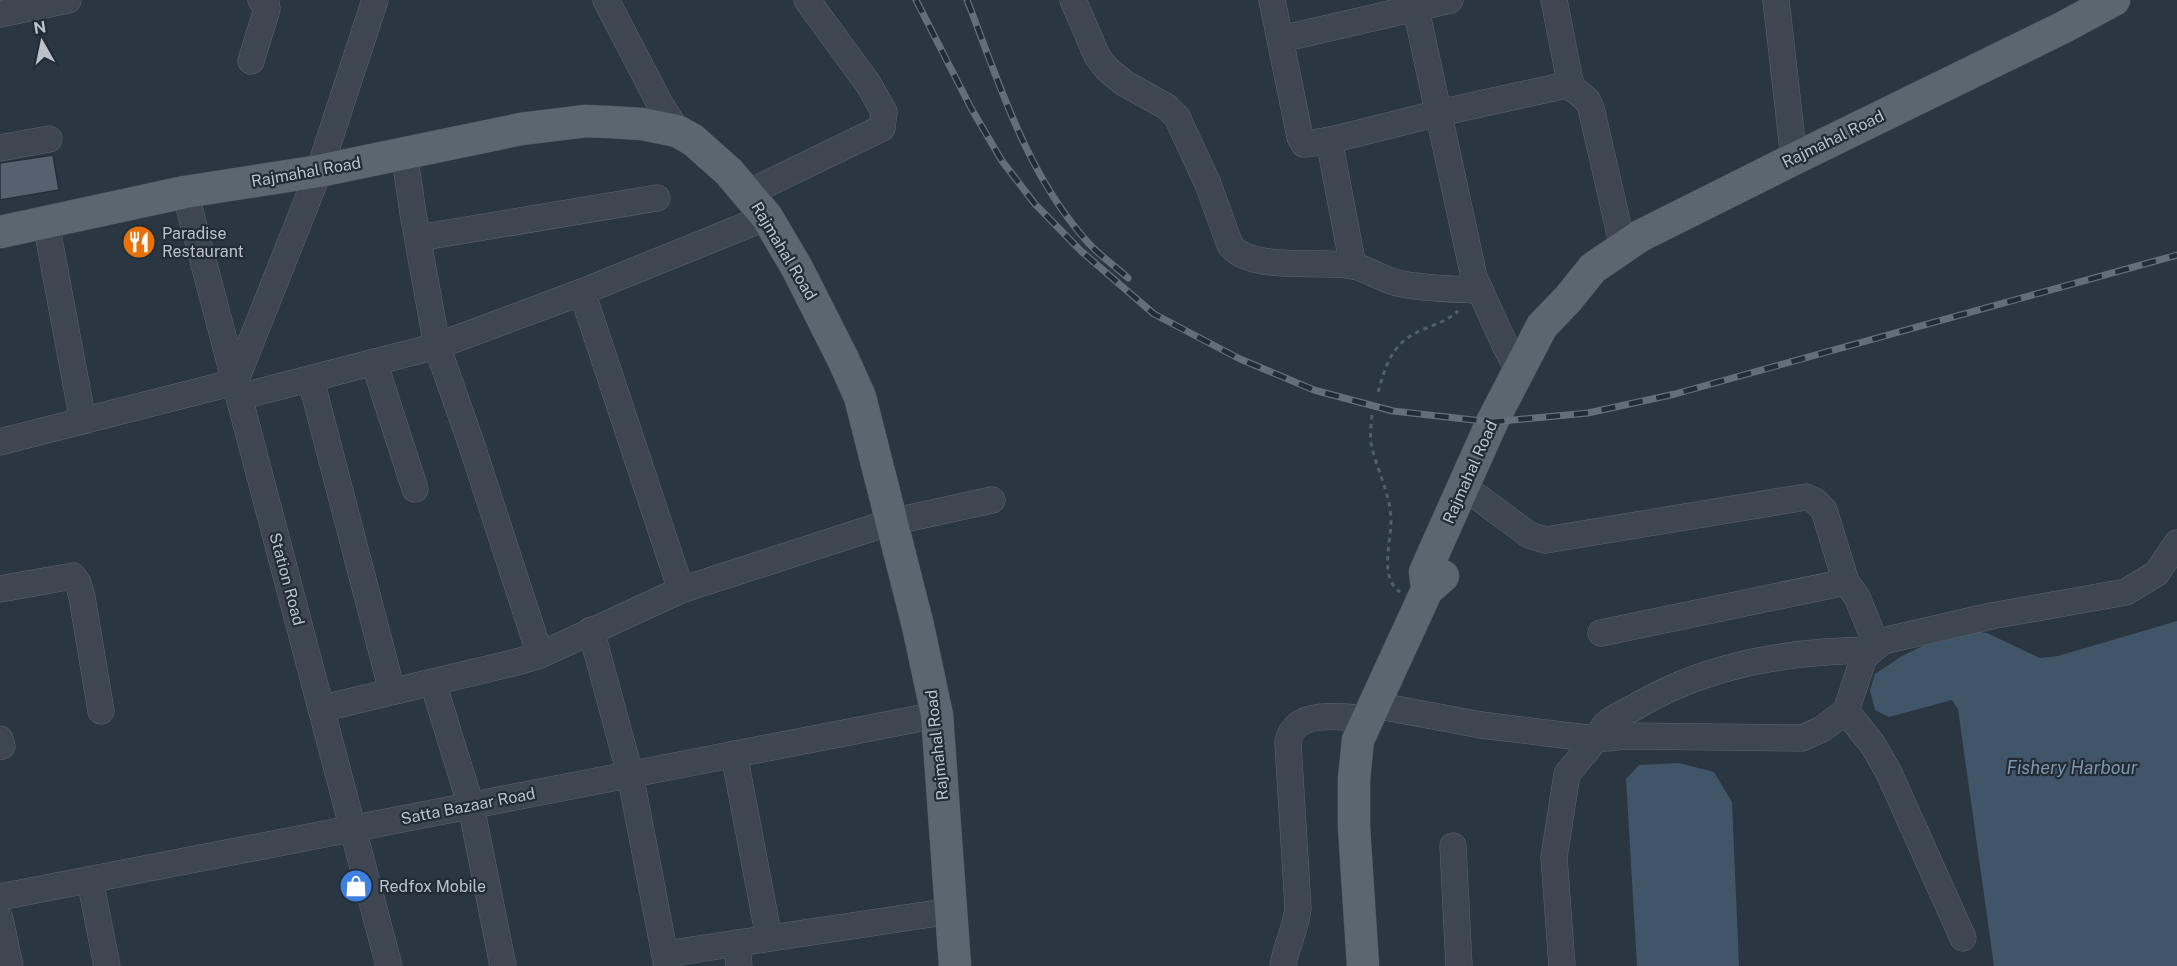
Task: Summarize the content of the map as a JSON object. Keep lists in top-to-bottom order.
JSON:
{
  "streets": {
    "main road": ["Rajmahal Road"],
    "street": ["Station Road", "Satta Bazaar Road"]
  },
  "crossings": [
    ["Rajmahal Road", "Station Road"],
    ["Rajmahal Road", "Satta Bazaar Road"],
    ["Station Road", "Satta Bazaar Road"]
  ],
  "water": ["Fishery Harbour"],
  "places": {
    "restaurant": ["Paradise Restaurant"],
    "shop": ["Redfox Mobile"]
  },
  "north": "top"
}
